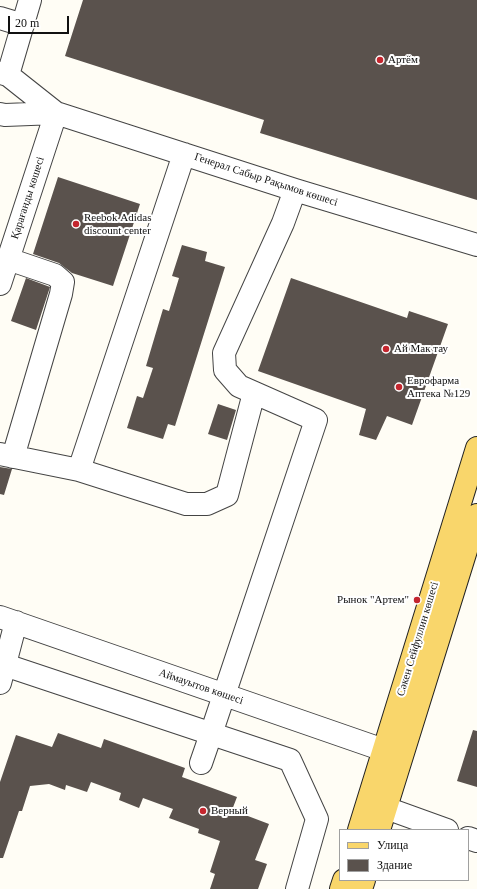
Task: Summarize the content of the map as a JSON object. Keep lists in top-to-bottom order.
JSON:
{
  "streets": {
    "main road": ["Сәкен Сейфуллин көшесі"],
    "street": ["Генерал Сабыр Рақымов көшесі", "Қарағанды көшесі", "Аймауытов көшесі"]
  },
  "crossings": [
    ["Генерал Сабыр Рақымов көшесі", "Қарағанды көшесі"],
    ["Сәкен Сейфуллин көшесі", "Аймауытов көшесі"]
  ],
  "places": [
    "Артём",
    "Reebok Adidas discount center",
    "Ай Мак тау",
    "Еврофарма Аптека №129",
    "Рынок \"Артем\"",
    "Верный"
  ],
  "legend": ["Улица", "Здание"],
  "scale_bar": "20 m"
}
